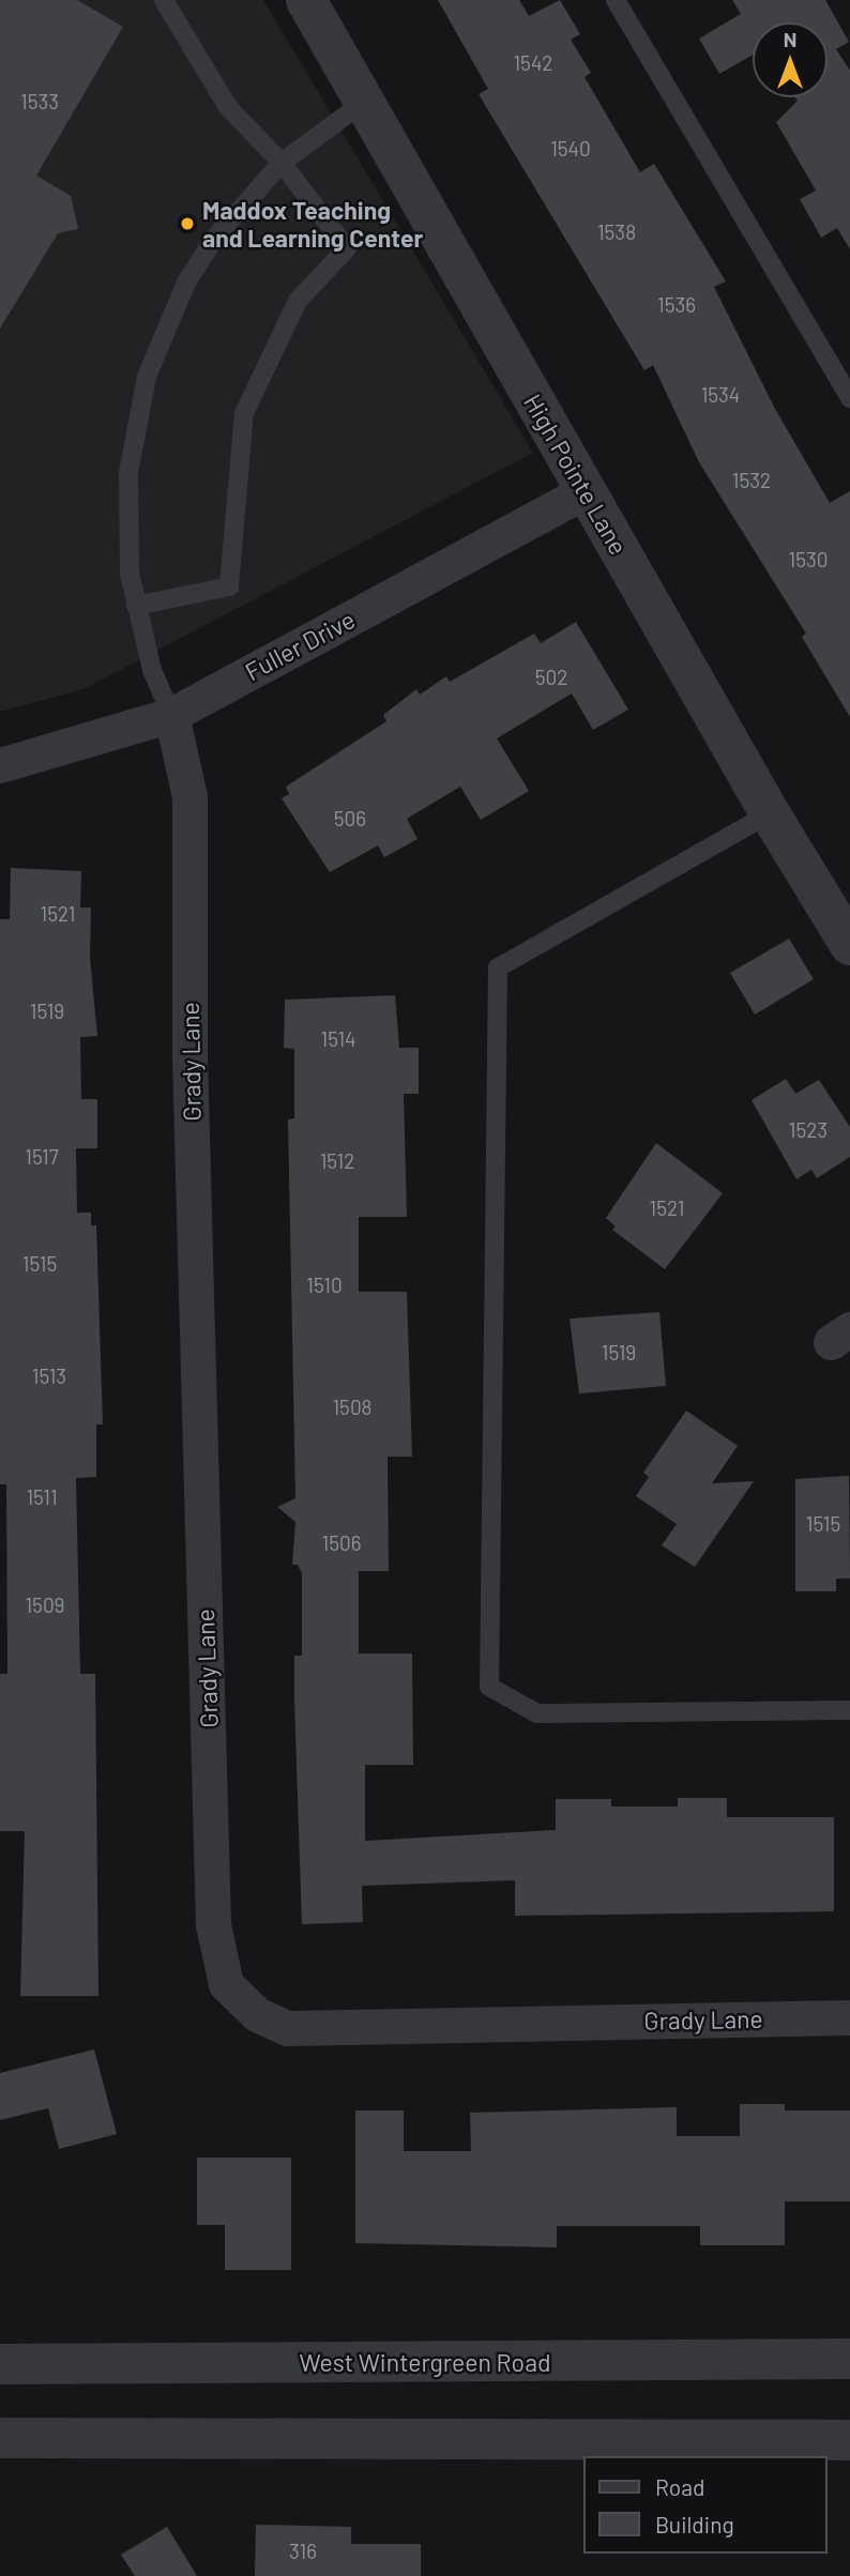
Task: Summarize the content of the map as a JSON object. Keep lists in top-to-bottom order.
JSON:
{
  "streets": {
    "street": [
      "High Pointe Lane",
      "Fuller Drive",
      "Grady Lane",
      "West Wintergreen Road"
    ]
  },
  "crossings": [
    ["High Pointe Lane", "Fuller Drive"],
    ["Fuller Drive", "Grady Lane"]
  ],
  "places": ["Maddox Teaching and Learning Center"],
  "house_numbers": [
    "1542",
    "1533",
    "1540",
    "1538",
    "1536",
    "1534",
    "1532",
    "1530",
    "502",
    "506",
    "1521",
    "1519",
    "1514",
    "1523",
    "1517",
    "1512",
    "1521",
    "1515",
    "1510",
    "1519",
    "1513",
    "1508",
    "1511",
    "1515",
    "1506",
    "1509",
    "316"
  ],
  "legend": ["Road", "Building"],
  "north": "top"
}
